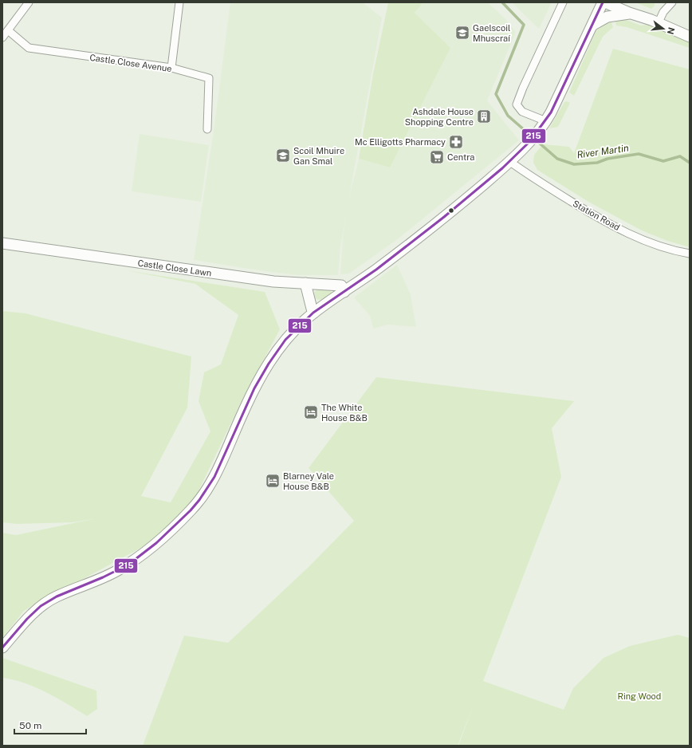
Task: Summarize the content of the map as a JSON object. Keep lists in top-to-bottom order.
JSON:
{
  "streets": {
    "main road": ["Castle Close Lawn"],
    "street": ["Castle Close Avenue", "Station Road"]
  },
  "water": ["River Martin"],
  "parks": ["Ring Wood"],
  "places": {
    "school or university": ["Gaelscoil Mhuscraí", "Scoil Mhuire Gan Smal"],
    "building": ["Ashdale House Shopping Centre"],
    "pharmacy": ["Mc Elligotts Pharmacy"],
    "supermarket": ["Centra"],
    "hotel": ["The White House B&B", "Blarney Vale House B&B"]
  },
  "lines": ["transit line 215"],
  "scale_bar": "50 m",
  "north": "right"
}
